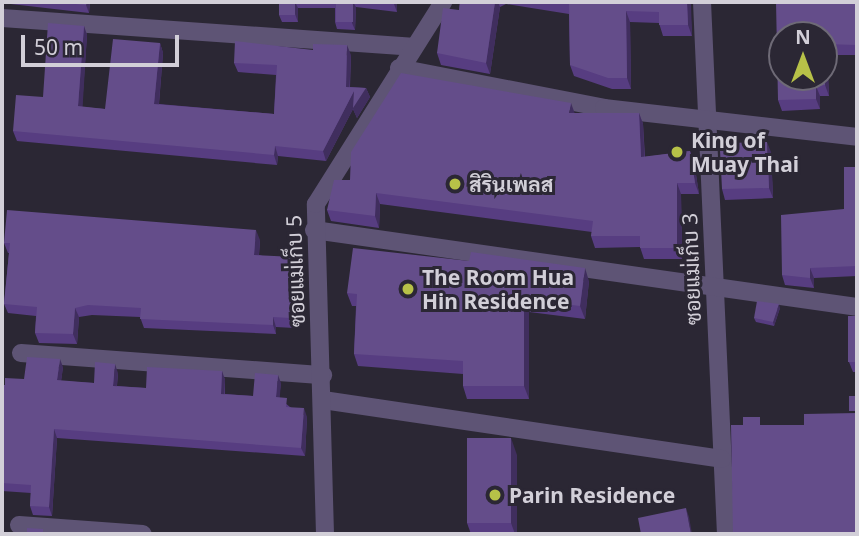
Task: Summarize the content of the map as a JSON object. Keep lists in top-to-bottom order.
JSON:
{
  "streets": {
    "street": ["ซอยแม่เก็บ 3", "ซอยแม่เก็บ 5"]
  },
  "places": [
    "King of Muay Thai",
    "สิรินเพลส",
    "The Room Hua Hin Residence",
    "Parin Residence"
  ],
  "scale_bar": "50 m",
  "north": "top"
}
